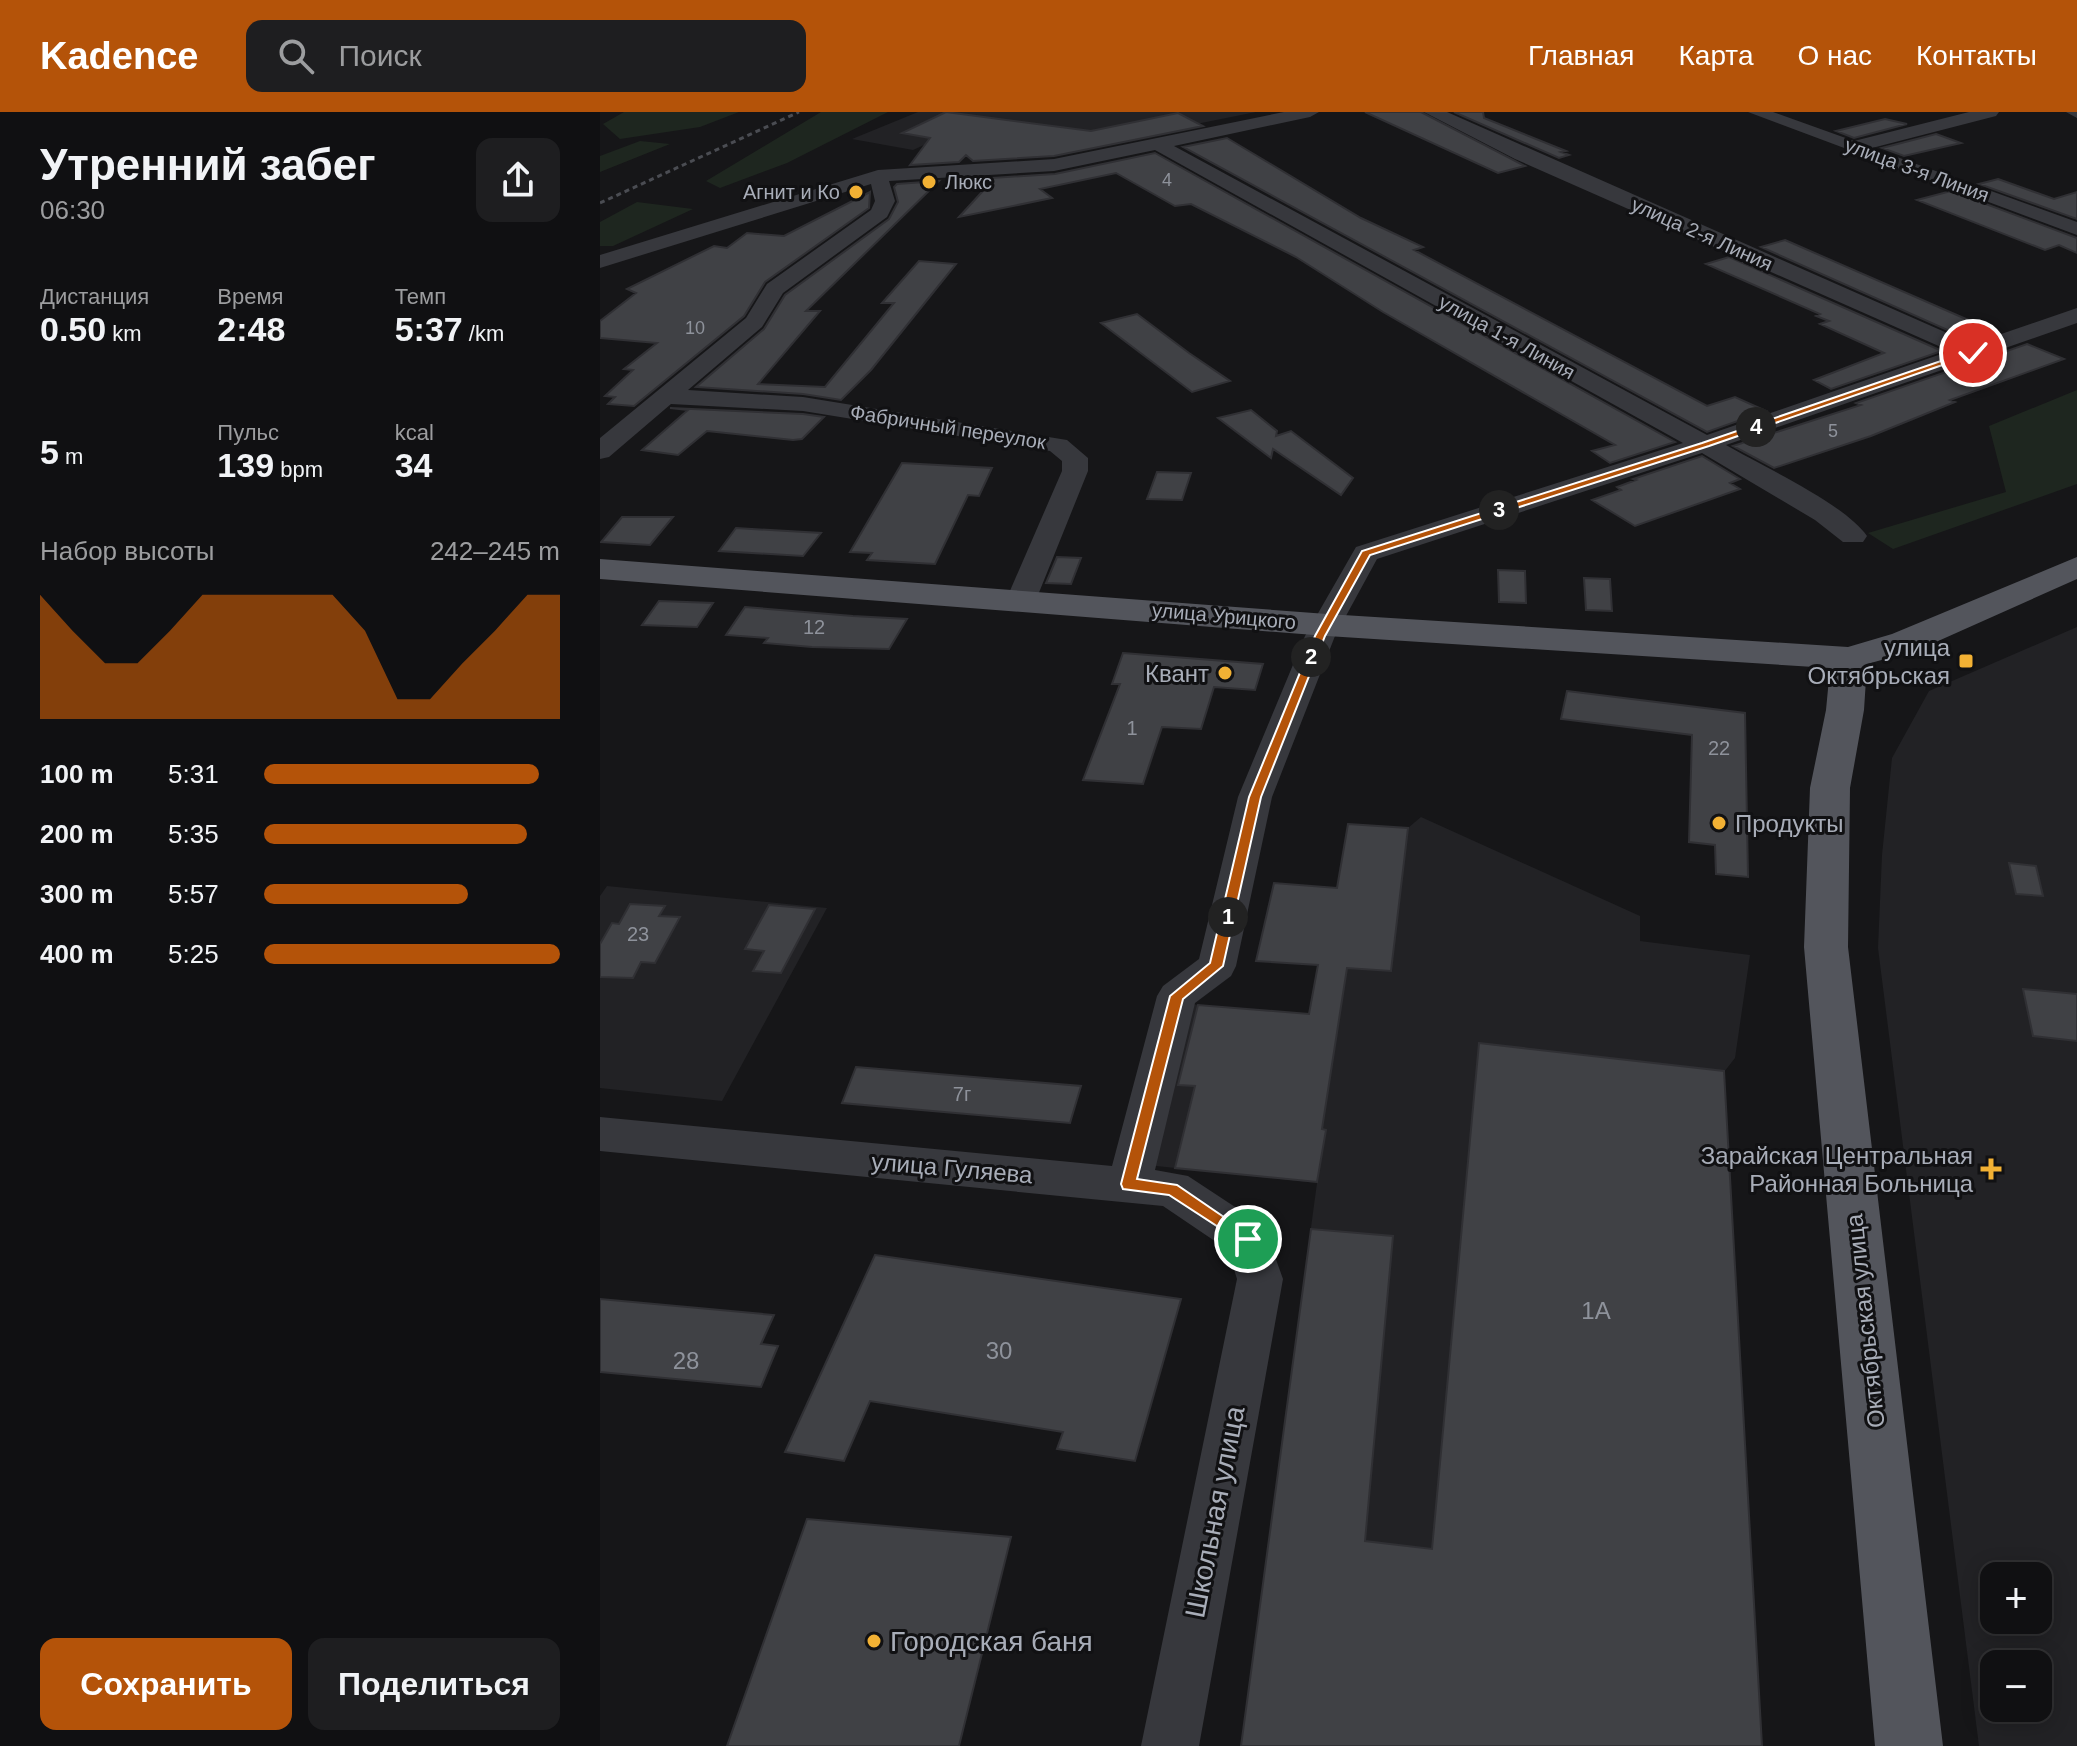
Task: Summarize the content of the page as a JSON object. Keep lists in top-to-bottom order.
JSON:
{
  "streets": {
    "main road": ["улица Урицкого", "Октябрьская улица"],
    "street": [
      "улица 3-я Линия",
      "улица 2-я Линия",
      "улица 1-я Линия",
      "Фабричный переулок",
      "улица Гуляева",
      "Школьная улица"
    ]
  },
  "crossings": [
    ["Фабричный переулок", "улица Урицкого"],
    ["улица Урицкого", "Октябрьская улица"],
    ["улица Гуляева", "Школьная улица"]
  ],
  "places": {
    "other": [
      "Люкс",
      "Агнит и Ко",
      "Квант",
      "Продукты",
      "Городская баня"
    ],
    "transit": ["улица Октябрьская"],
    "health": ["Зарайская Центральная Районная Больница"]
  },
  "house_numbers": [
    "4",
    "10",
    "5",
    "12",
    "1",
    "22",
    "23",
    "7г",
    "1А",
    "30",
    "28"
  ],
  "page": {
    "header": "Kadence",
    "search": "Поиск",
    "nav": [
      "Главная",
      "Карта",
      "О нас",
      "Контакты"
    ],
    "heading": ["Утренний забег", "06:30"],
    "stats": [
      ["Дистанция", "0.50 km"],
      ["Время", "2:48"],
      ["Темп", "5:37 /km"],
      ["5 m"],
      ["Пульс", "139 bpm"],
      ["kcal", "34"]
    ],
    "pins": [
      "4",
      "3",
      "2",
      "1"
    ],
    "chart": ["Набор высоты", "242–245 m"],
    "list": [
      {
        "name": "100 m",
        "note": "5:31"
      },
      {
        "name": "200 m",
        "note": "5:35"
      },
      {
        "name": "300 m",
        "note": "5:57"
      },
      {
        "name": "400 m",
        "note": "5:25"
      }
    ],
    "map_buttons": ["+", "−"],
    "buttons": ["Сохранить", "Поделиться"]
  }
}
